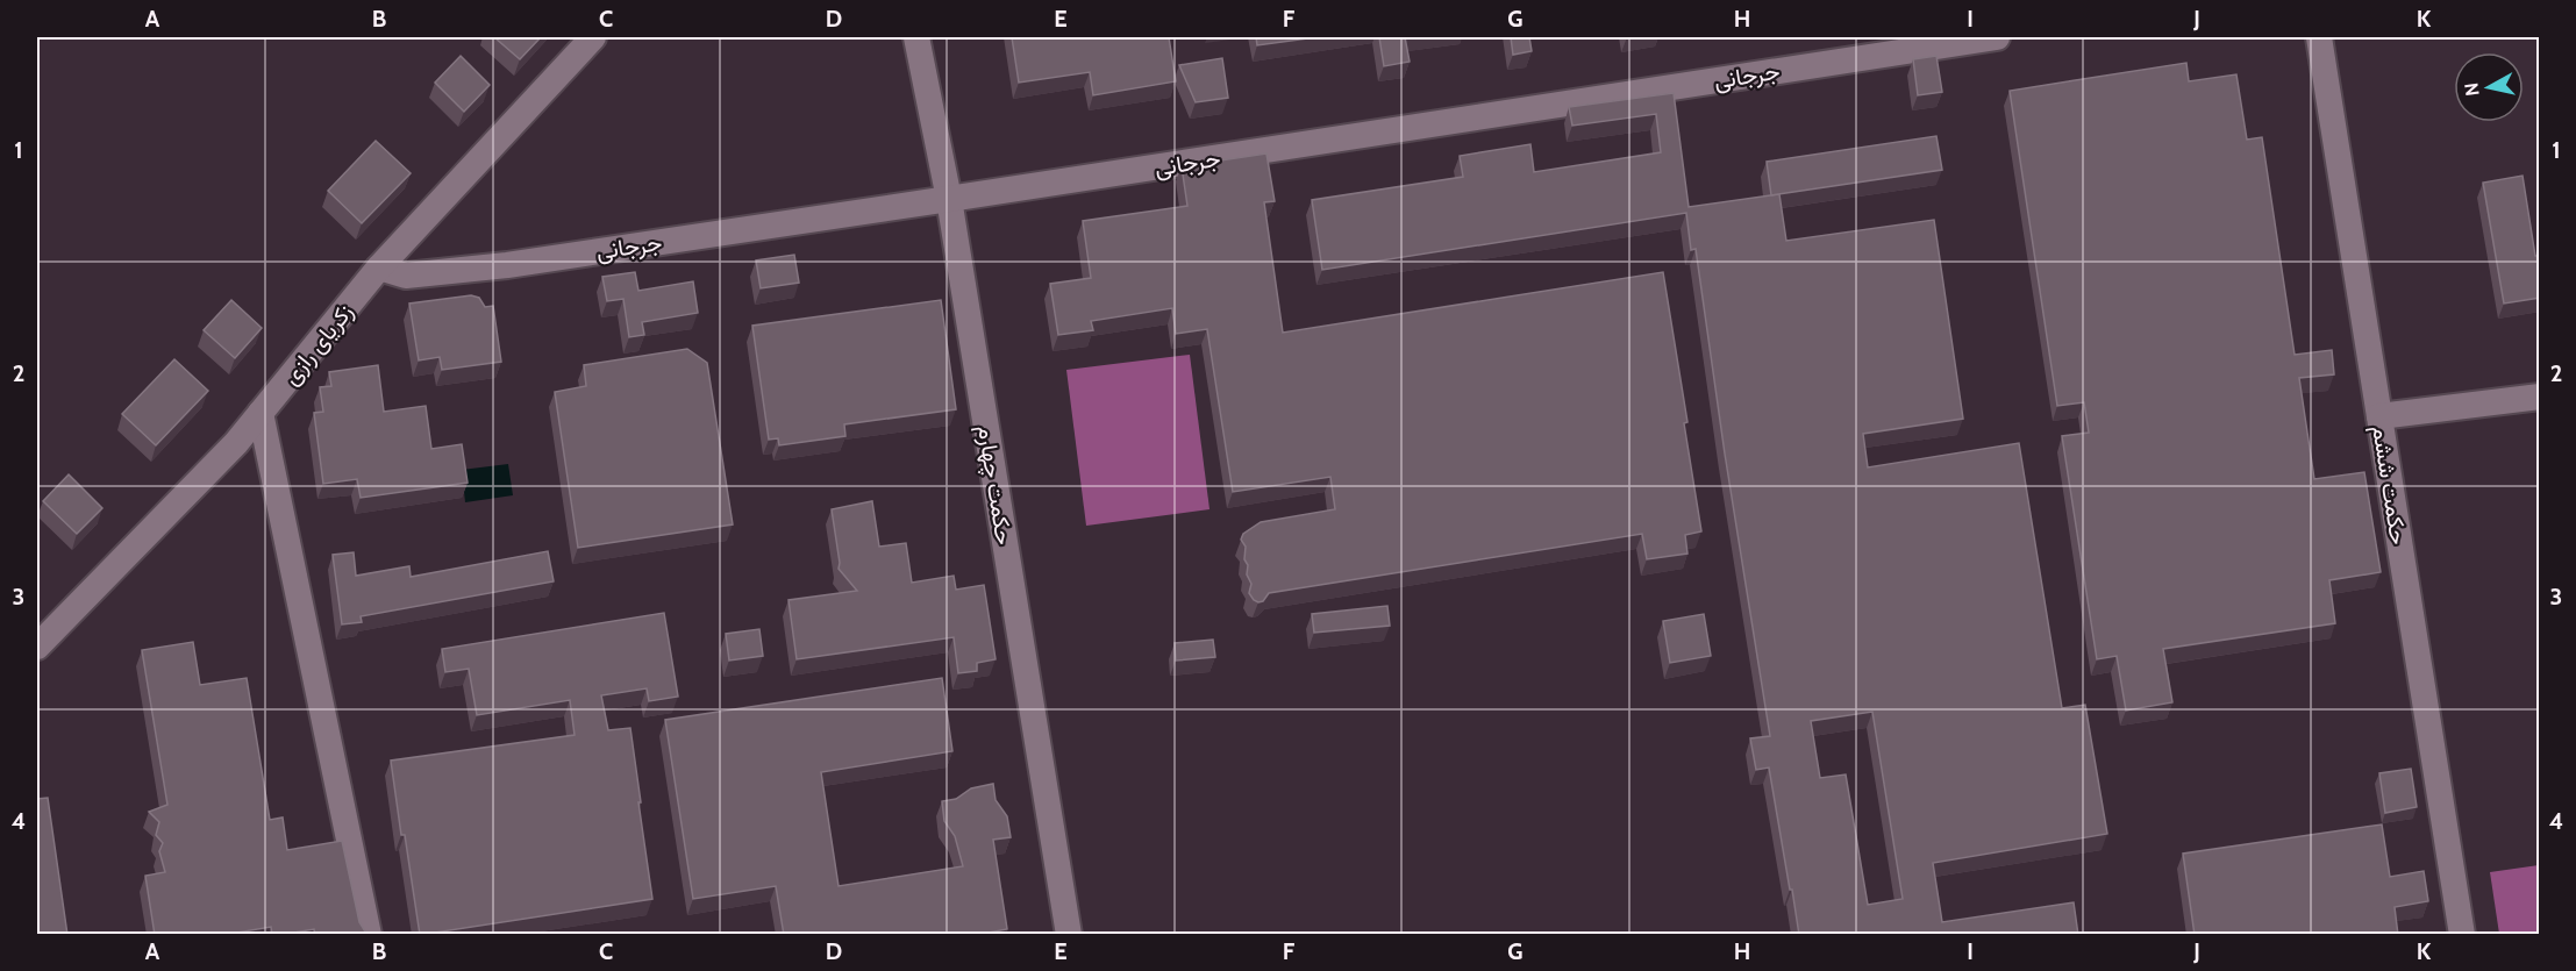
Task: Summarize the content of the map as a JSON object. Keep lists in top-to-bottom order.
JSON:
{
  "streets": {
    "street": [
      "جرجانی",
      "زکریای رازی",
      "حکمت چهارم",
      "حکمت ششم"
    ]
  },
  "crossings": [
    ["جرجانی", "زکریای رازی"],
    ["جرجانی", "حکمت چهارم"]
  ],
  "north": "left",
  "grid": {
    "columns": [
      "A",
      "B",
      "C",
      "D",
      "E",
      "F",
      "G",
      "H",
      "I",
      "J",
      "K"
    ],
    "rows": [
      "1",
      "2",
      "3",
      "4"
    ]
  }
}
